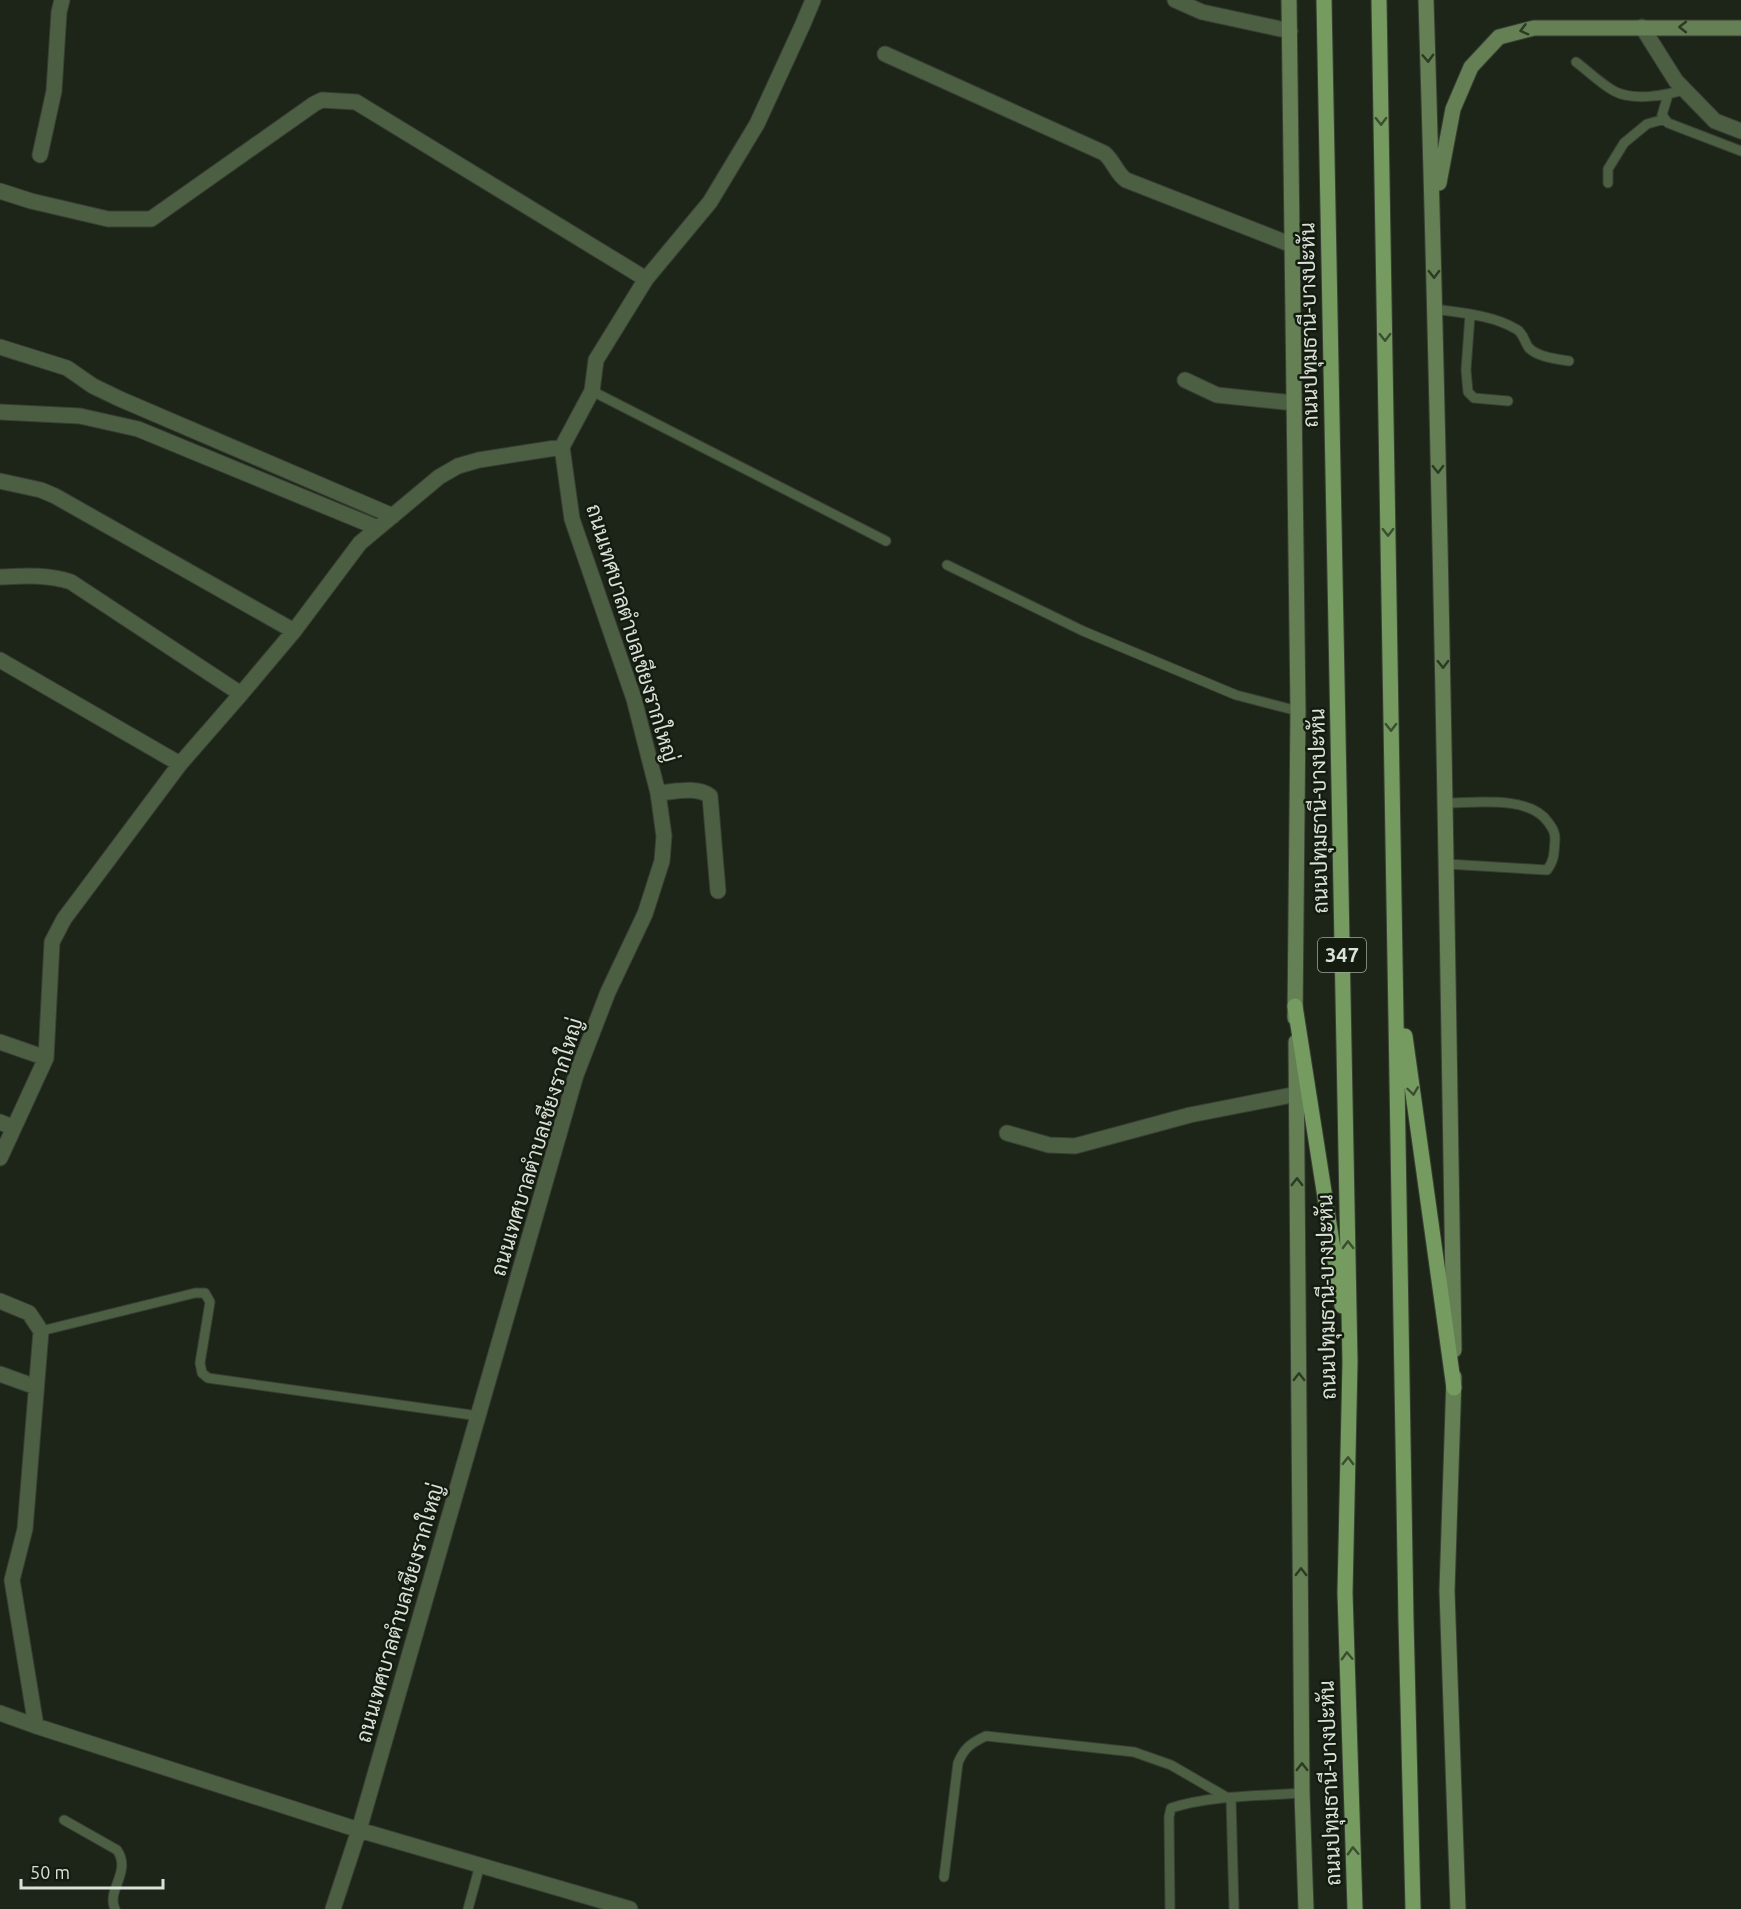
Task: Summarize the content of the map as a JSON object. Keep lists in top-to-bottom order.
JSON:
{
  "streets": {
    "main road": ["ถนนปทุมธานี-บางปะหัน", "347"],
    "street": ["ถนนเทศบาลตำบลเชียงรากใหญ่"]
  },
  "scale_bar": "50 m"
}
